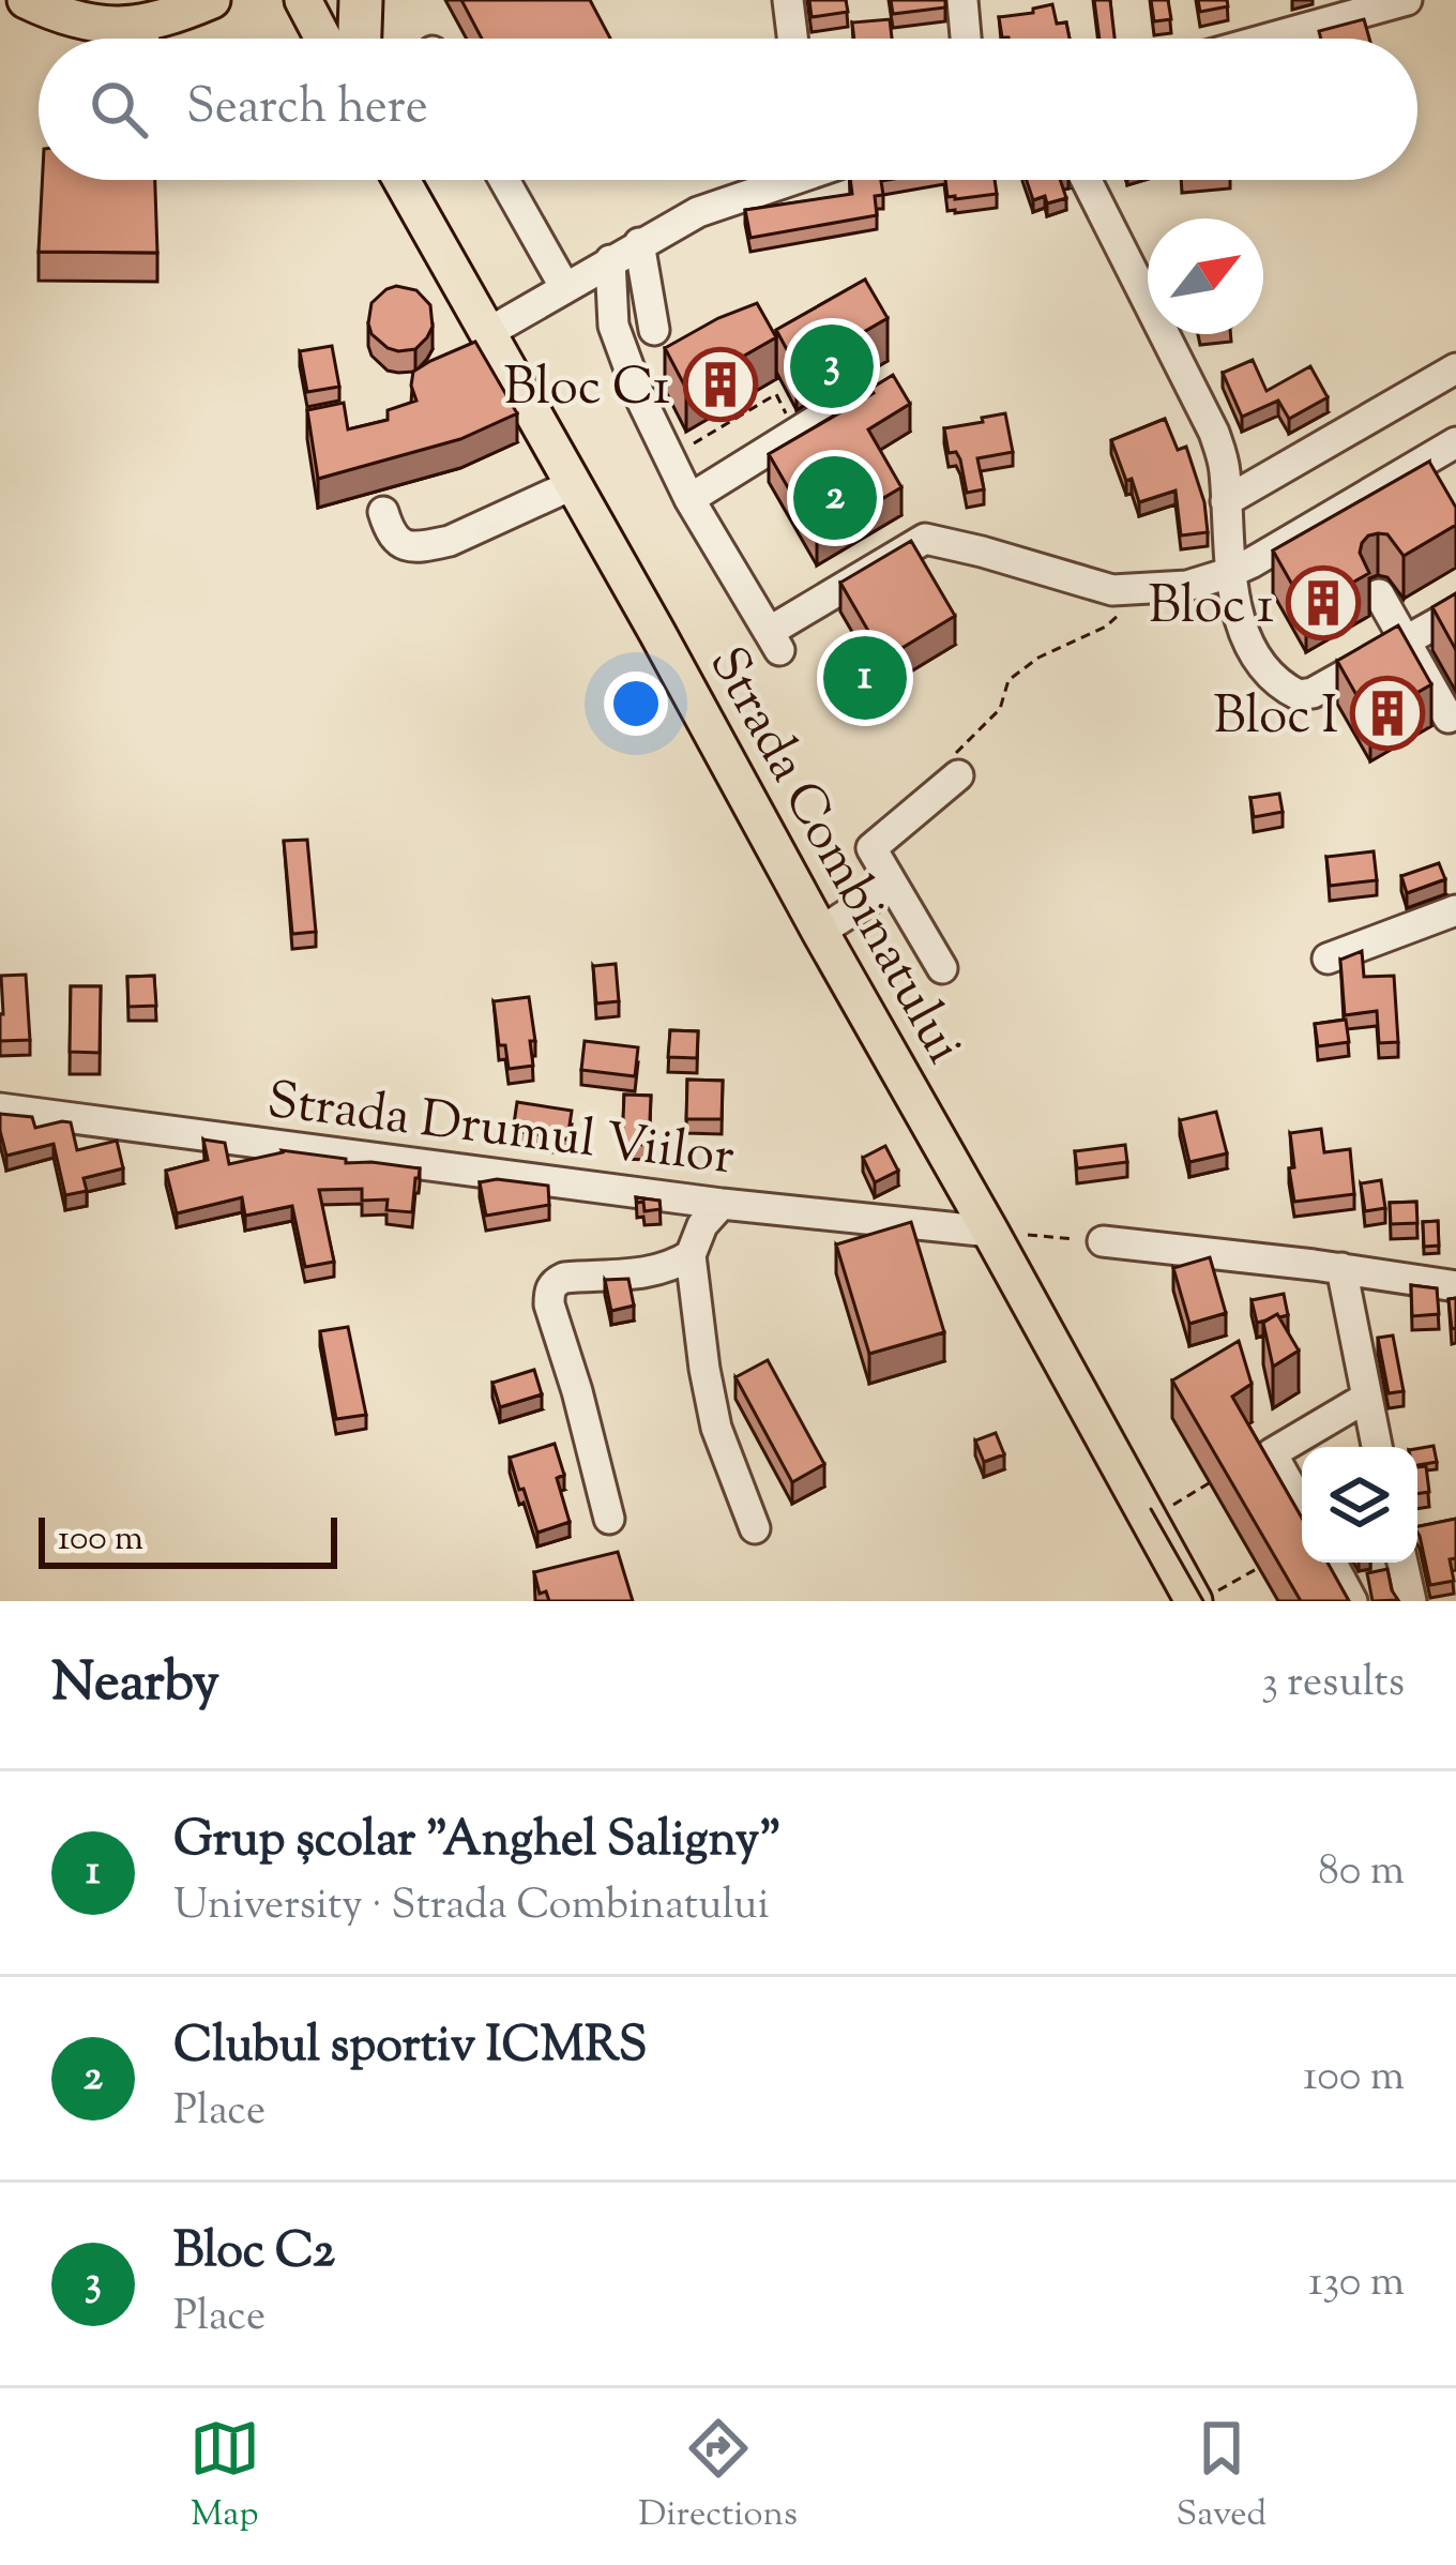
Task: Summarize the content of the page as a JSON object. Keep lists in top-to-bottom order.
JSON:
{
  "streets": {
    "main road": ["Strada Combinatului"],
    "street": ["Strada Drumul Viilor"]
  },
  "crossings": [
    ["Strada Combinatului", "Strada Drumul Viilor"]
  ],
  "places": {
    "building": ["Bloc C1", "Bloc 1", "Bloc I"]
  },
  "scale_bar": "100 m",
  "north": "top right",
  "page": {
    "search": "Search here",
    "pins": ["3", "2", "1"],
    "scale": "100 m",
    "heading": ["Nearby", "3 results"],
    "list": [
      {
        "mark": "1",
        "name": "Grup școlar \"Anghel Saligny\"",
        "note": "University · Strada Combinatului",
        "value": "80 m"
      },
      {
        "mark": "2",
        "name": "Clubul sportiv ICMRS",
        "note": "Place",
        "value": "100 m"
      },
      {
        "mark": "3",
        "name": "Bloc C2",
        "note": "Place",
        "value": "130 m"
      }
    ],
    "nav": ["Map", "Directions", "Saved"]
  }
}
